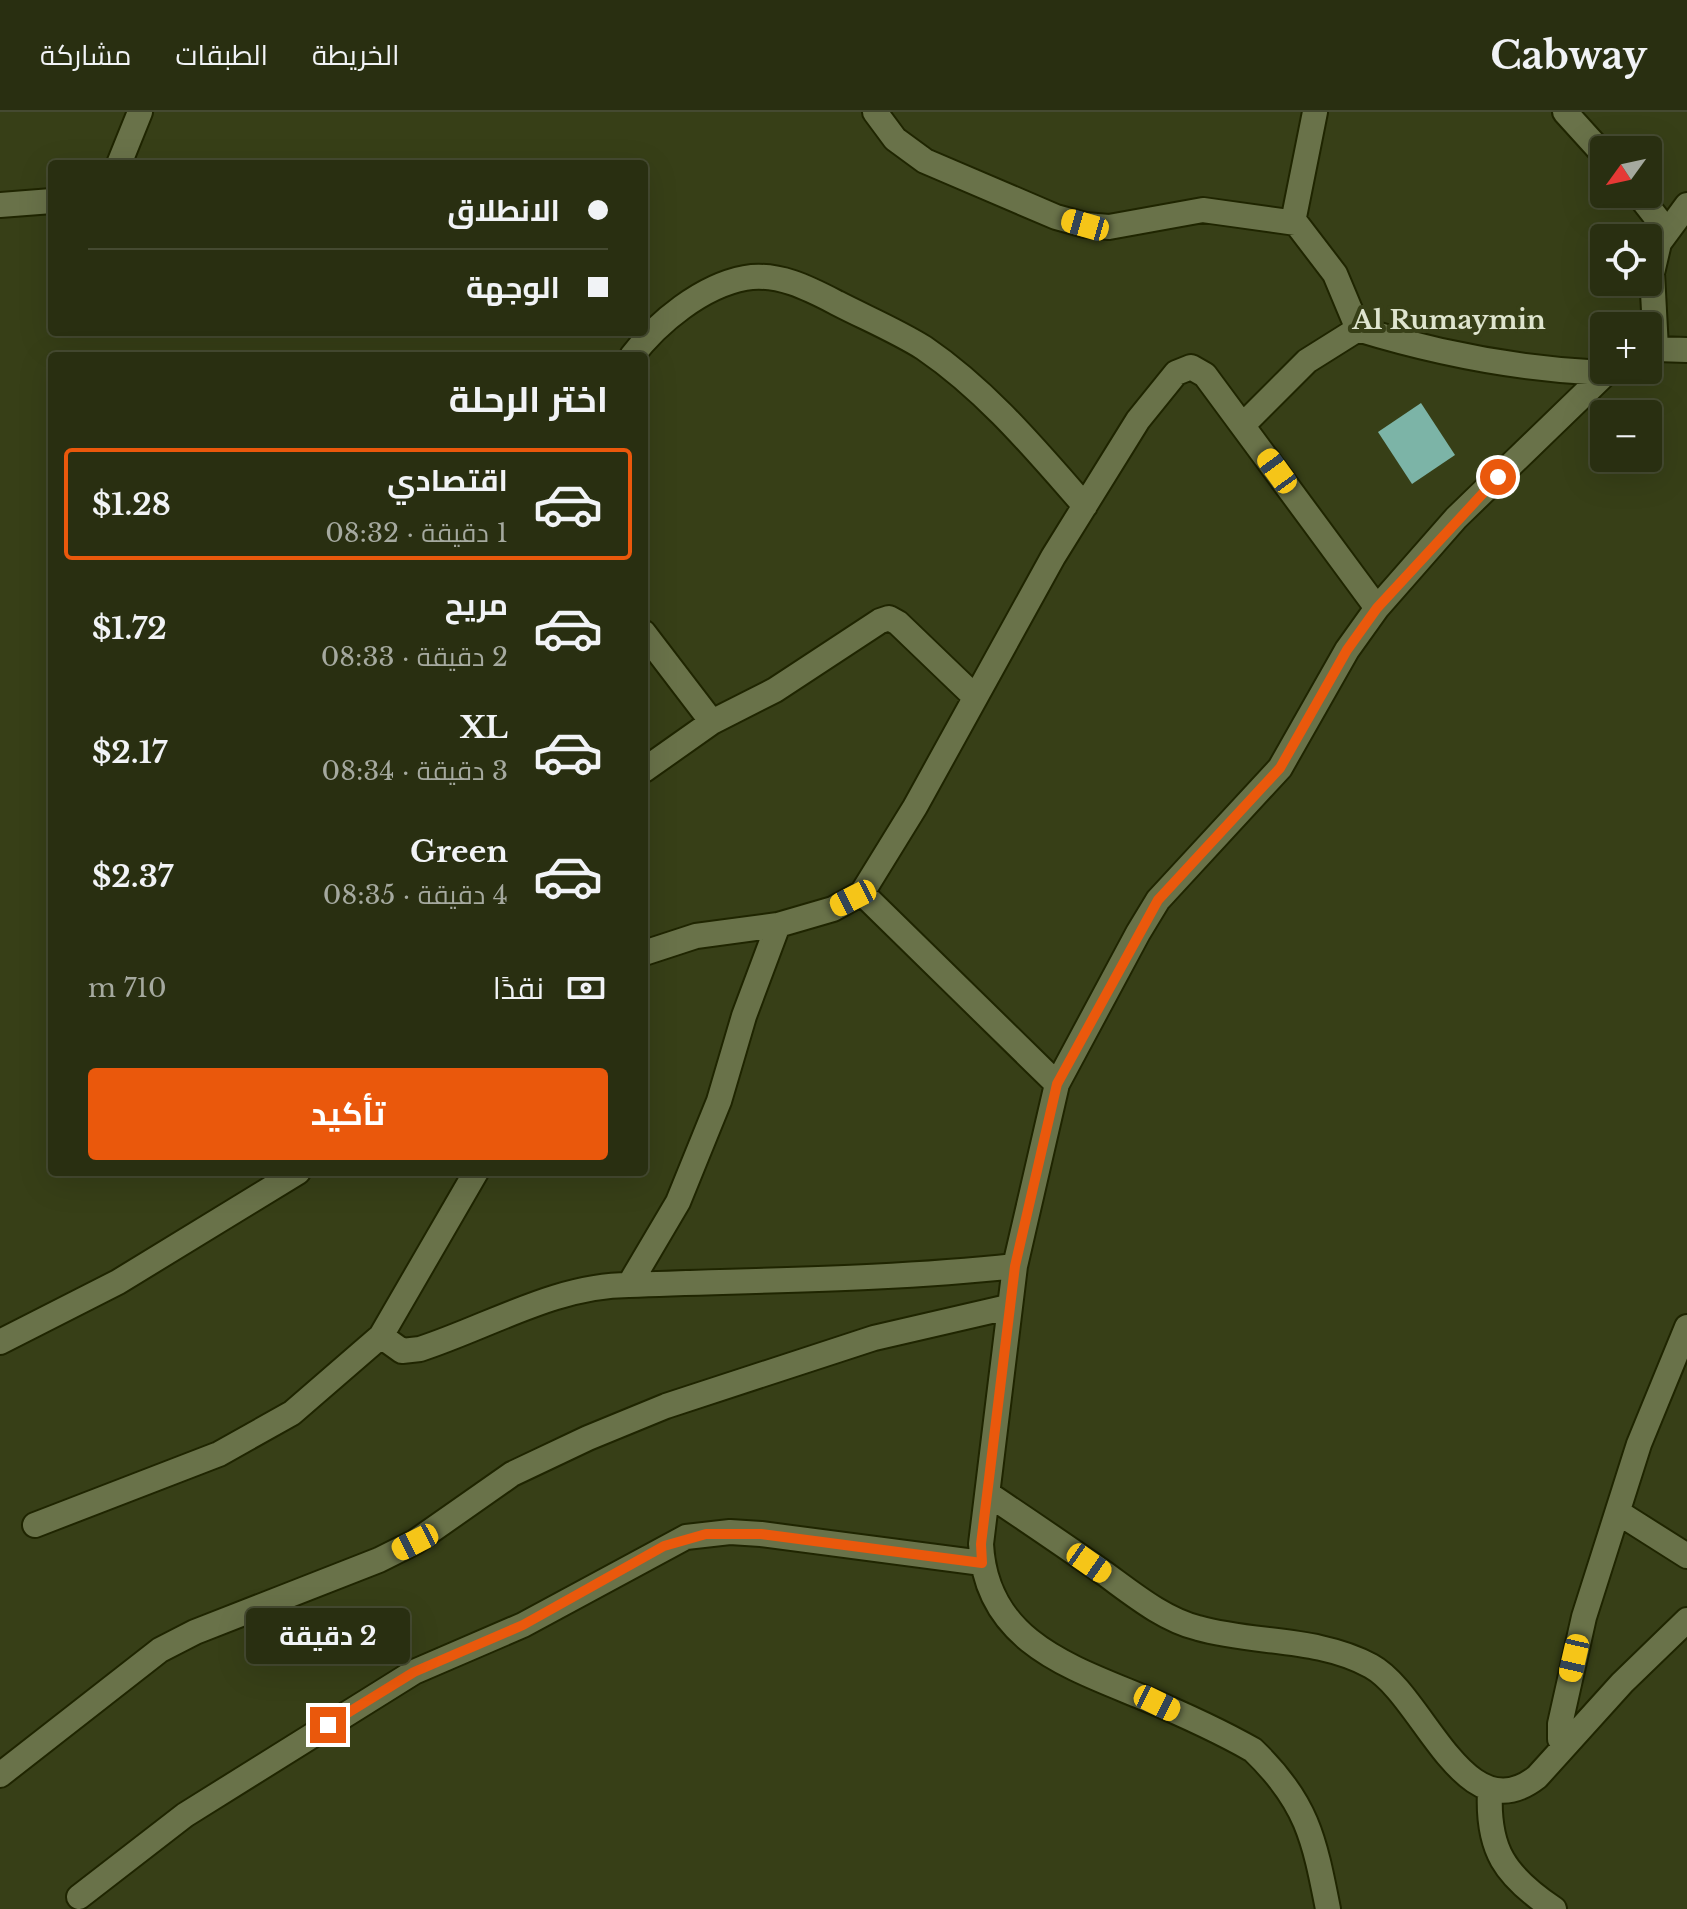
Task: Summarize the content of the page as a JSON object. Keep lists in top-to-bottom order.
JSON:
{
  "districts": ["Al Rumaymin"],
  "north": "bottom left",
  "page": {
    "header": "Cabway",
    "nav": ["الخريطة", "الطبقات", "مشاركة"],
    "map_buttons": ["+", "−"],
    "banner": ["الانطلاق", "الوجهة"],
    "heading": "اختر الرحلة",
    "list": [
      {
        "name": "اقتصادي",
        "note": "1 دقيقة · 08:32",
        "value": "$1.28"
      },
      {
        "name": "مريح",
        "note": "2 دقيقة · 08:33",
        "value": "$1.72"
      },
      {
        "name": "XL",
        "note": "3 دقيقة · 08:34",
        "value": "$2.17"
      },
      {
        "name": "Green",
        "note": "4 دقيقة · 08:35",
        "value": "$2.37"
      }
    ],
    "pay": ["نقدًا", "710 m"],
    "buttons": "تأكيد",
    "bubble": "2 دقيقة"
  }
}
